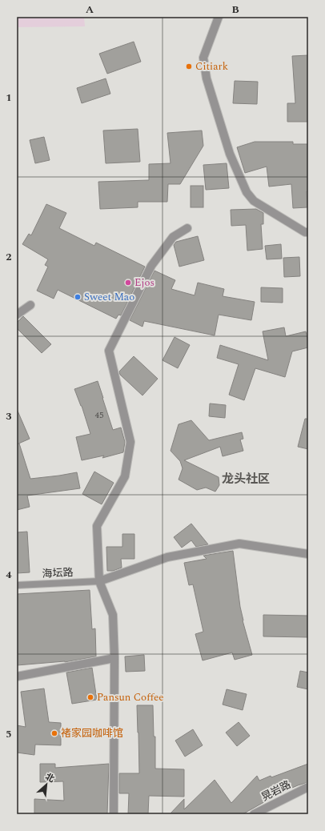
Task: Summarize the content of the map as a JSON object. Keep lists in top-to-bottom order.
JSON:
{
  "streets": {
    "street": ["晃岩路"],
    "lane": ["海坛路"]
  },
  "districts": ["龙头社区"],
  "places": [
    "Citiark",
    "Ejos",
    "Sweet Mao",
    "Pansun Coffee",
    "褚家园咖啡馆"
  ],
  "house_numbers": ["45"],
  "north": "top right",
  "grid": {
    "columns": ["A", "B"],
    "rows": [
      "1",
      "2",
      "3",
      "4",
      "5"
    ]
  }
}
